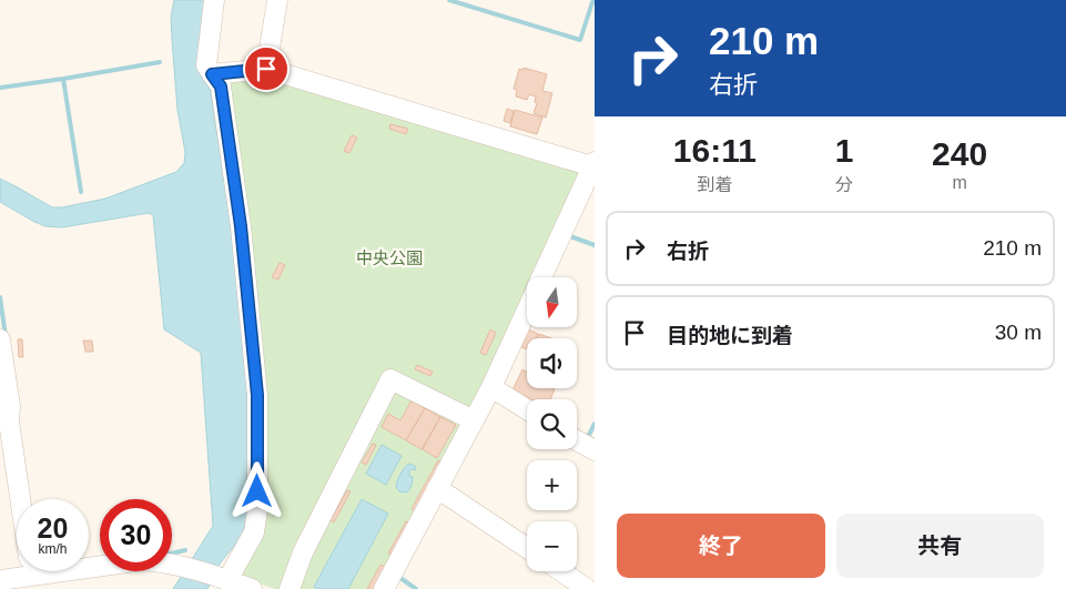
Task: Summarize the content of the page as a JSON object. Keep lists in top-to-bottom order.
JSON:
{
  "parks": ["中央公園"],
  "north": "bottom",
  "page": {
    "turn": ["210 m", "右折"],
    "eta": [
      "16:11",
      "到着",
      "1",
      "分",
      "240",
      "m"
    ],
    "list": [
      {
        "name": "右折",
        "value": "210 m"
      },
      {
        "name": "目的地に到着",
        "value": "30 m"
      }
    ],
    "map_buttons": ["+", "−"],
    "speed": "20 km/h",
    "limit": "30",
    "buttons": ["終了", "共有"]
  }
}
